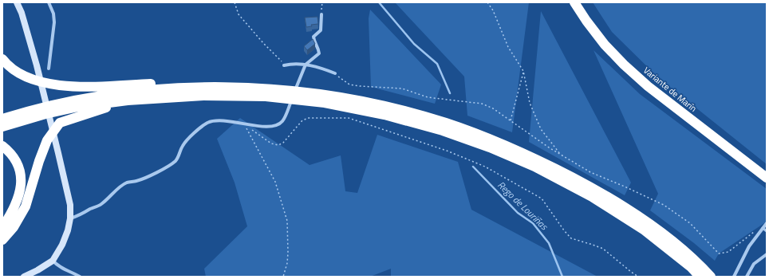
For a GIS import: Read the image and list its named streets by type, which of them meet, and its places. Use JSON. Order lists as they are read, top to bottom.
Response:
{
  "streets": {
    "highway": ["Variante de Marín"]
  },
  "water": ["Rego de Louriñas"]
}
